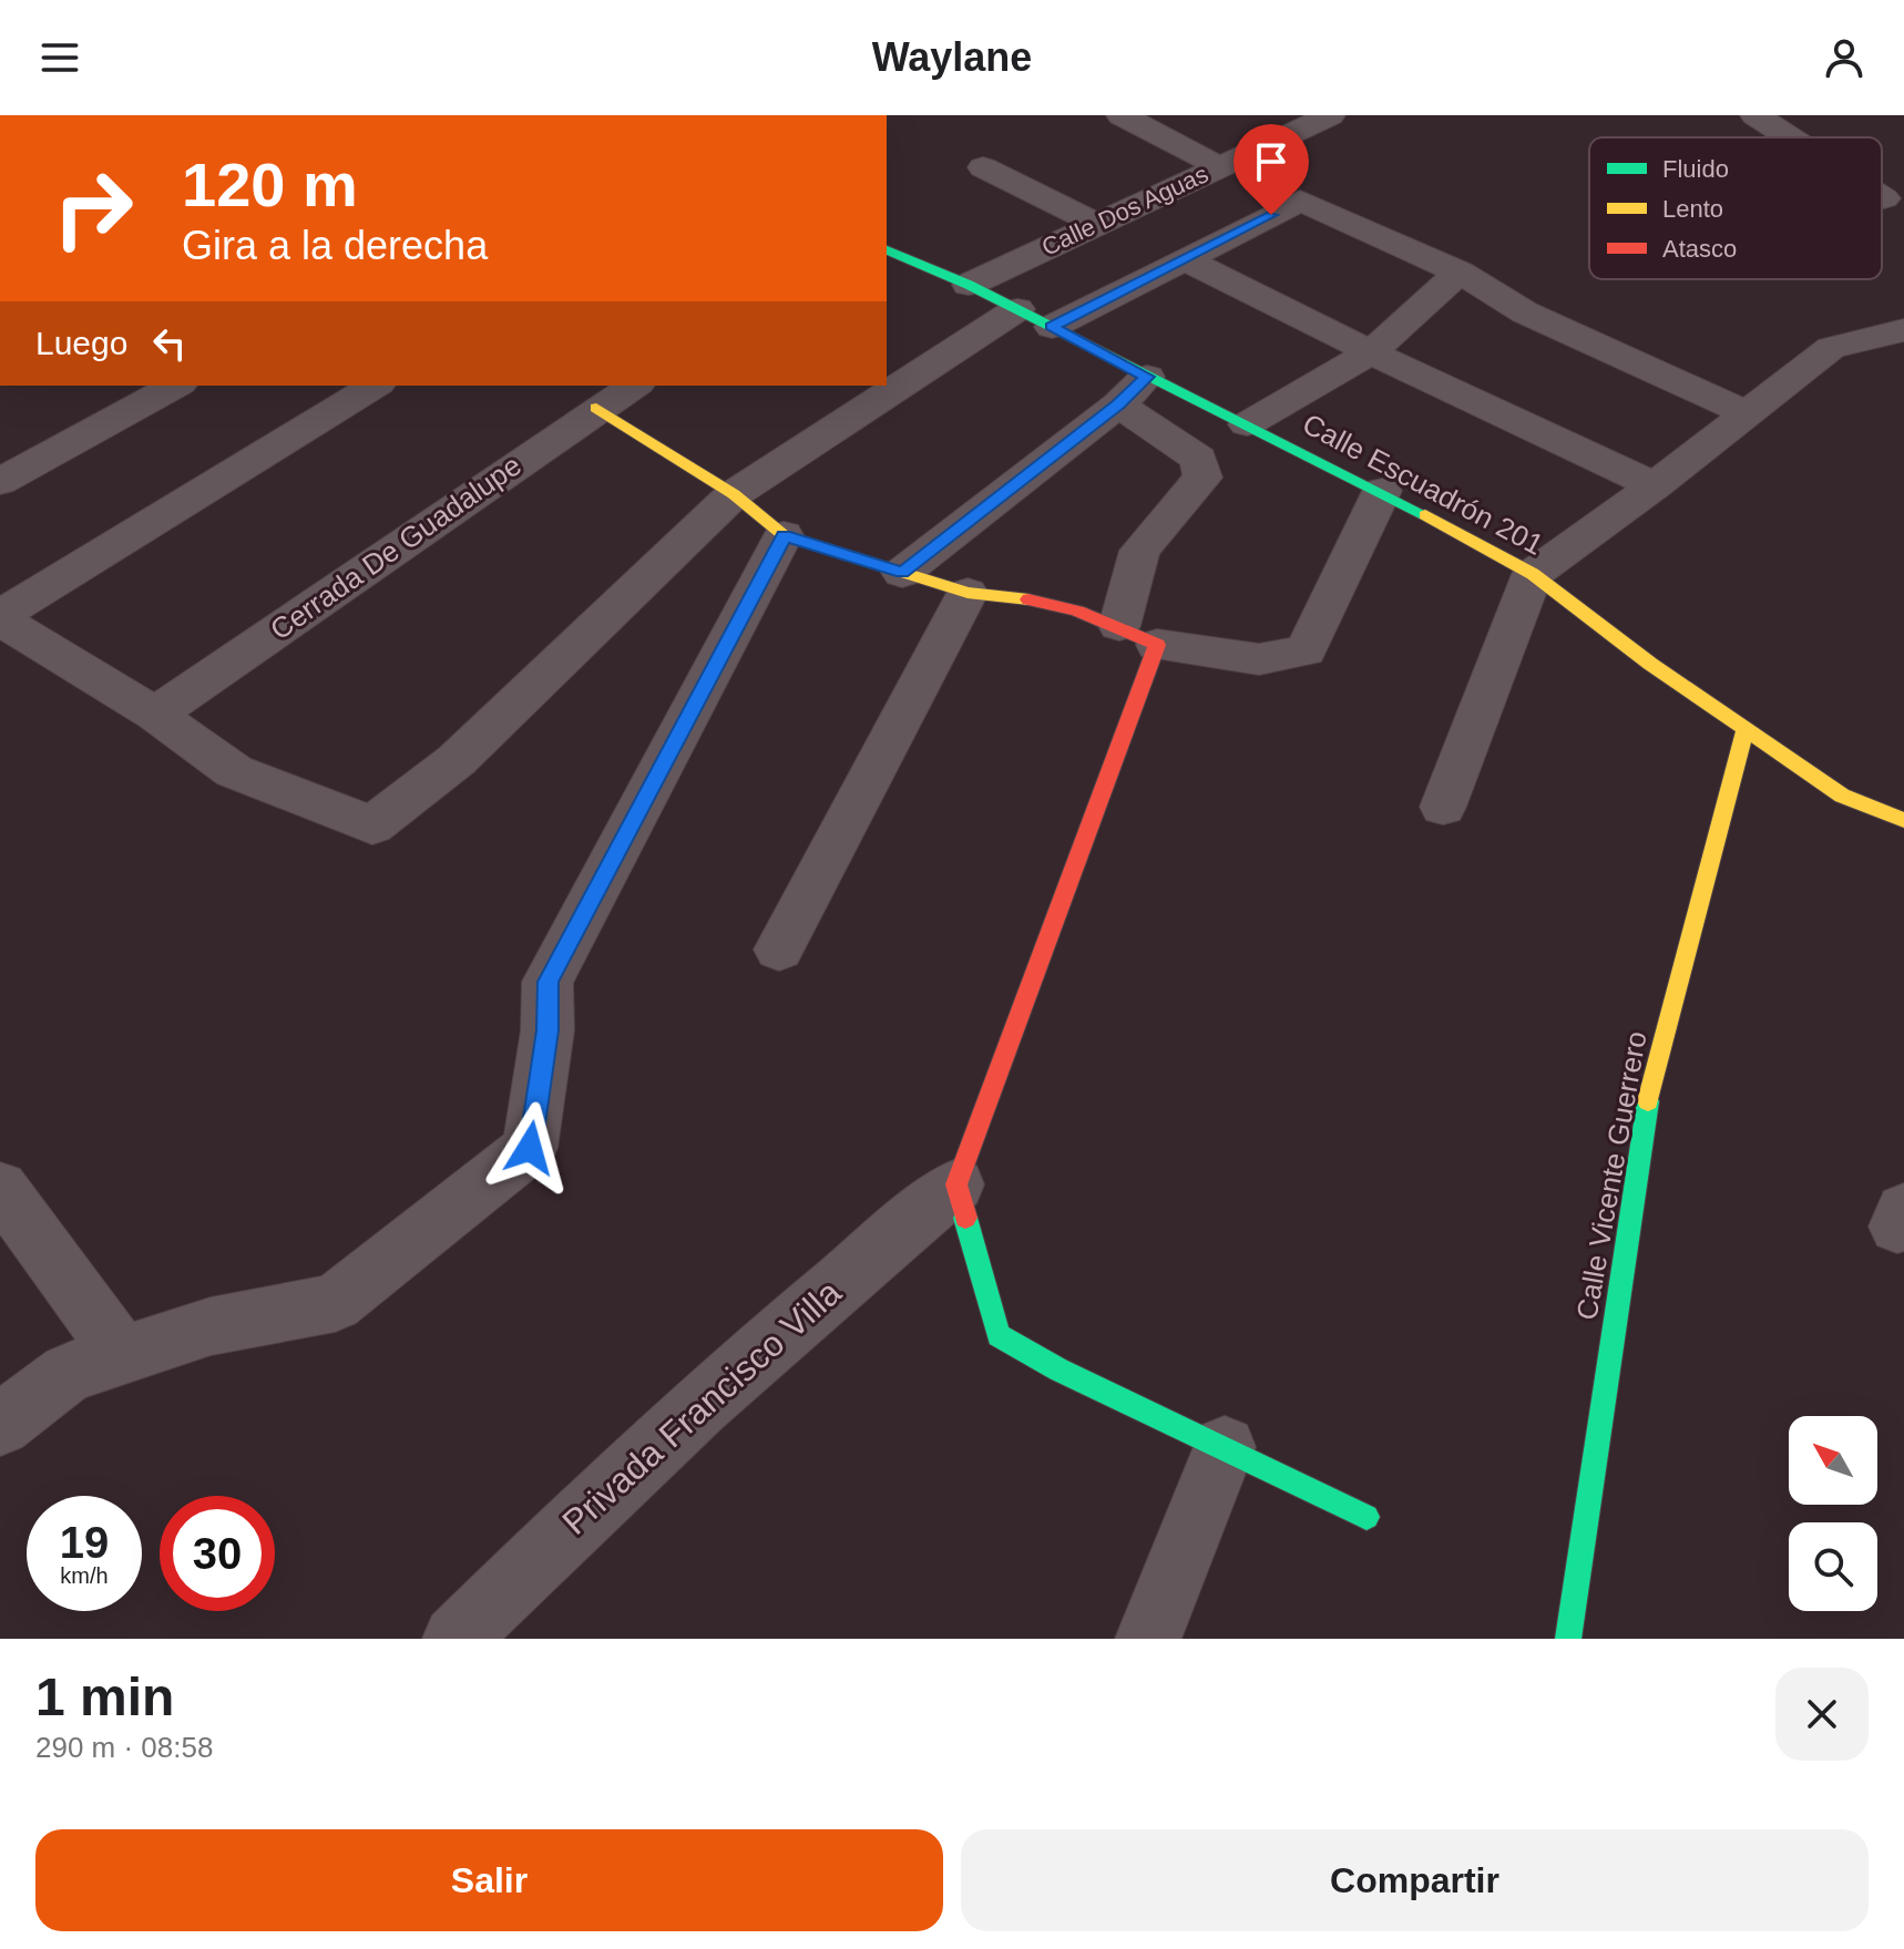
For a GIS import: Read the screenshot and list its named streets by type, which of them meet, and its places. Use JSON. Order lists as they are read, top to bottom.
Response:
{
  "streets": {
    "street": [
      "Calle Dos Aguas",
      "Calle Escuadrón 201",
      "Cerrada De Guadalupe",
      "Calle Vicente Guerrero",
      "Privada Francisco Villa"
    ]
  },
  "crossings": [
    ["Calle Dos Aguas", "Calle Escuadrón 201"],
    ["Calle Escuadrón 201", "Calle Vicente Guerrero"]
  ],
  "legend": ["Fluido", "Lento", "Atasco"],
  "north": "top left",
  "page": {
    "header": "Waylane",
    "turn": ["120 m", "Gira a la derecha"],
    "then": "Luego",
    "speed": "19 km/h",
    "limit": "30",
    "heading": ["1 min", "290 m · 08:58"],
    "buttons": ["Salir", "Compartir"]
  }
}
